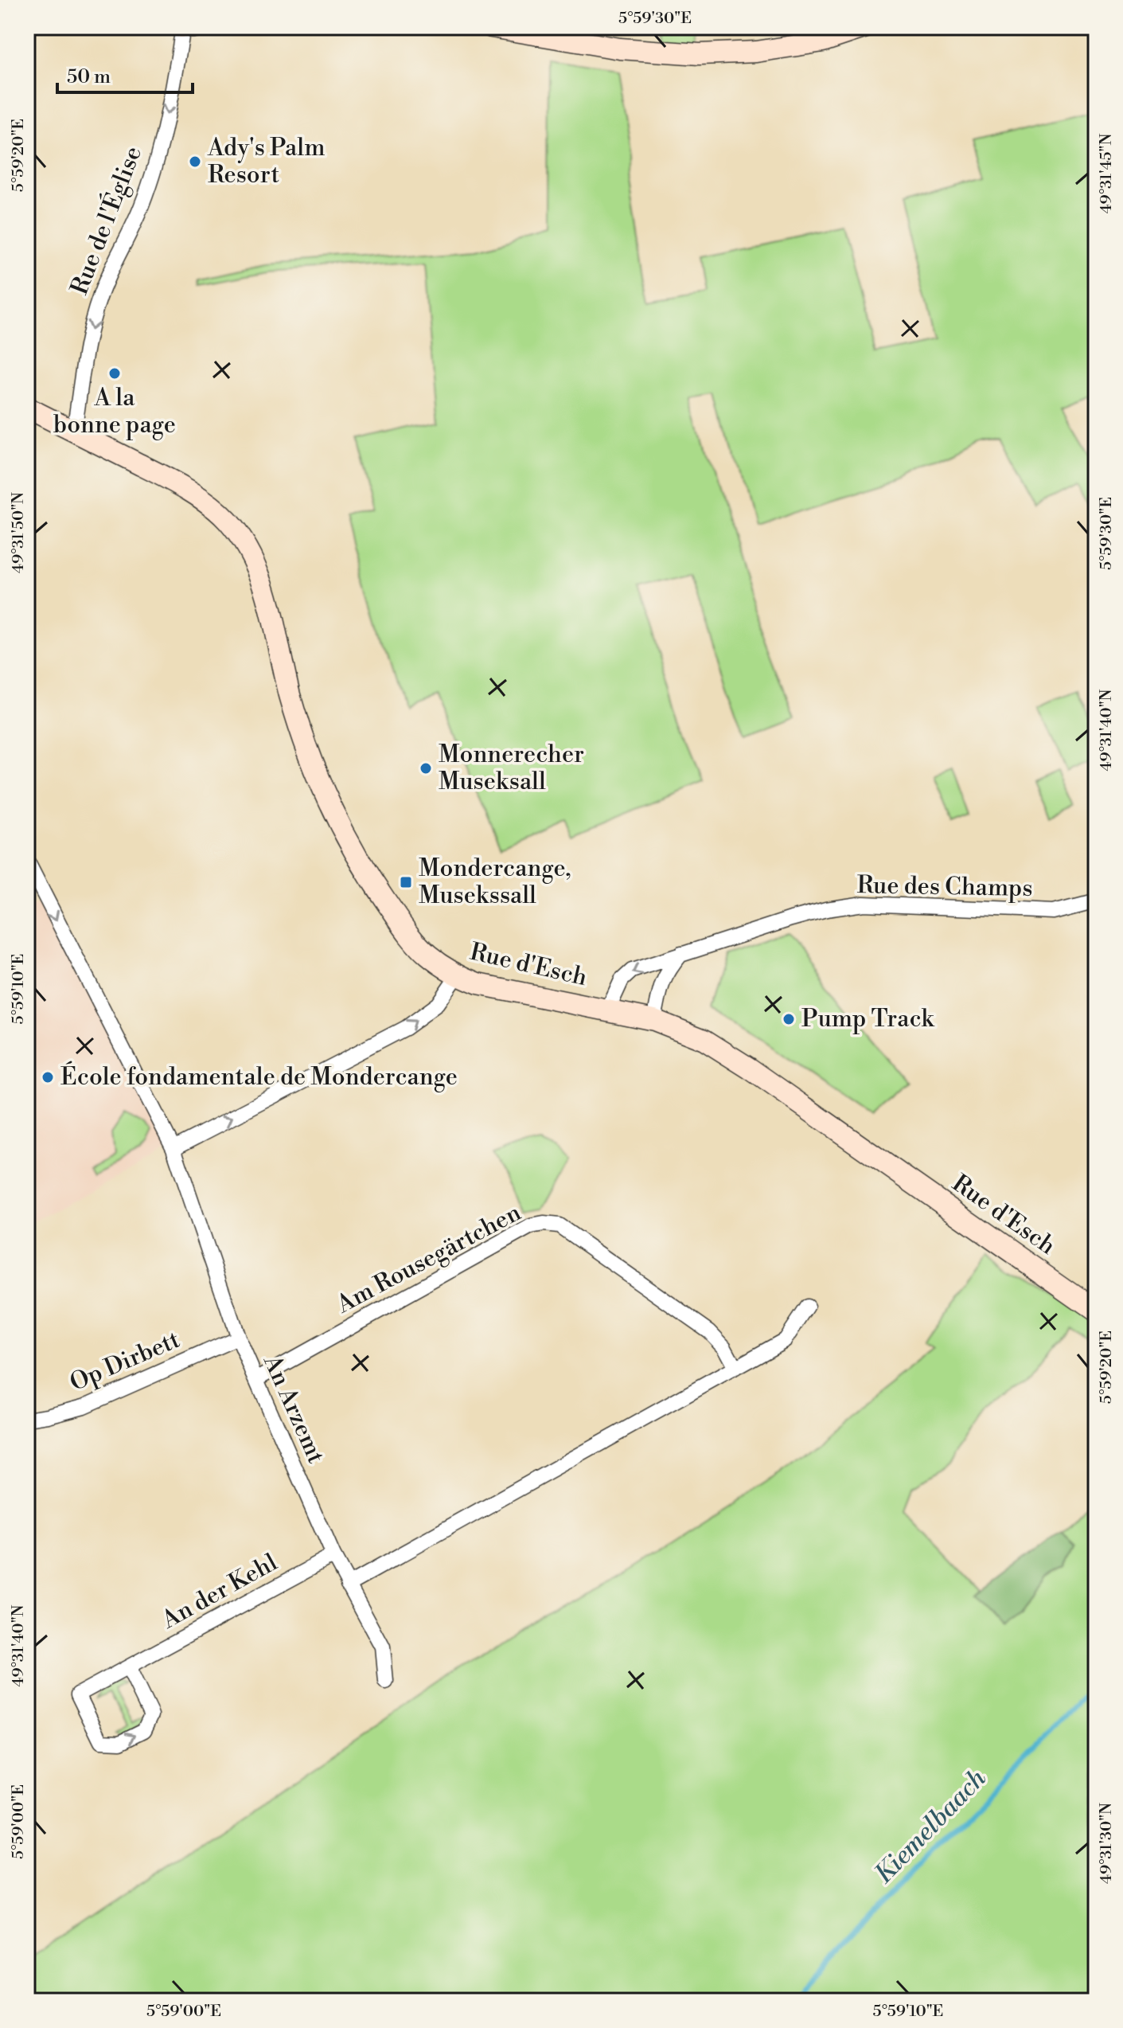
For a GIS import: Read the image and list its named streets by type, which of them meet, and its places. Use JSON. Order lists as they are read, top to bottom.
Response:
{
  "streets": {
    "main road": ["Rue d'Esch"],
    "street": [
      "Rue de l'Église",
      "Rue des Champs",
      "Am Rousegärtchen",
      "Op Dirbett",
      "An Arzemt",
      "An der Kehl"
    ]
  },
  "crossings": [
    ["Rue de l'Église", "Rue d'Esch"],
    ["Rue des Champs", "Rue d'Esch"],
    ["Am Rousegärtchen", "An Arzemt"],
    ["Op Dirbett", "An Arzemt"],
    ["An Arzemt", "An der Kehl"]
  ],
  "one_way": ["Rue de l'Église", "An Arzemt"],
  "water": ["Kiemelbaach"],
  "places": {
    "other": [
      "Ady's Palm Resort",
      "A la bonne page",
      "Monnerecher Museksall",
      "Pump Track",
      "École fondamentale de Mondercange"
    ],
    "transit": ["Mondercange, Musekssall"]
  },
  "scale_bar": "50 m",
  "coordinates": [
    "5°59'30\"E",
    "5°59'20\"E",
    "49°31'45\"N",
    "49°31'50\"N",
    "49°31'40\"N",
    "5°59'10\"E",
    "5°59'00\"E",
    "49°31'30\"N"
  ]
}
